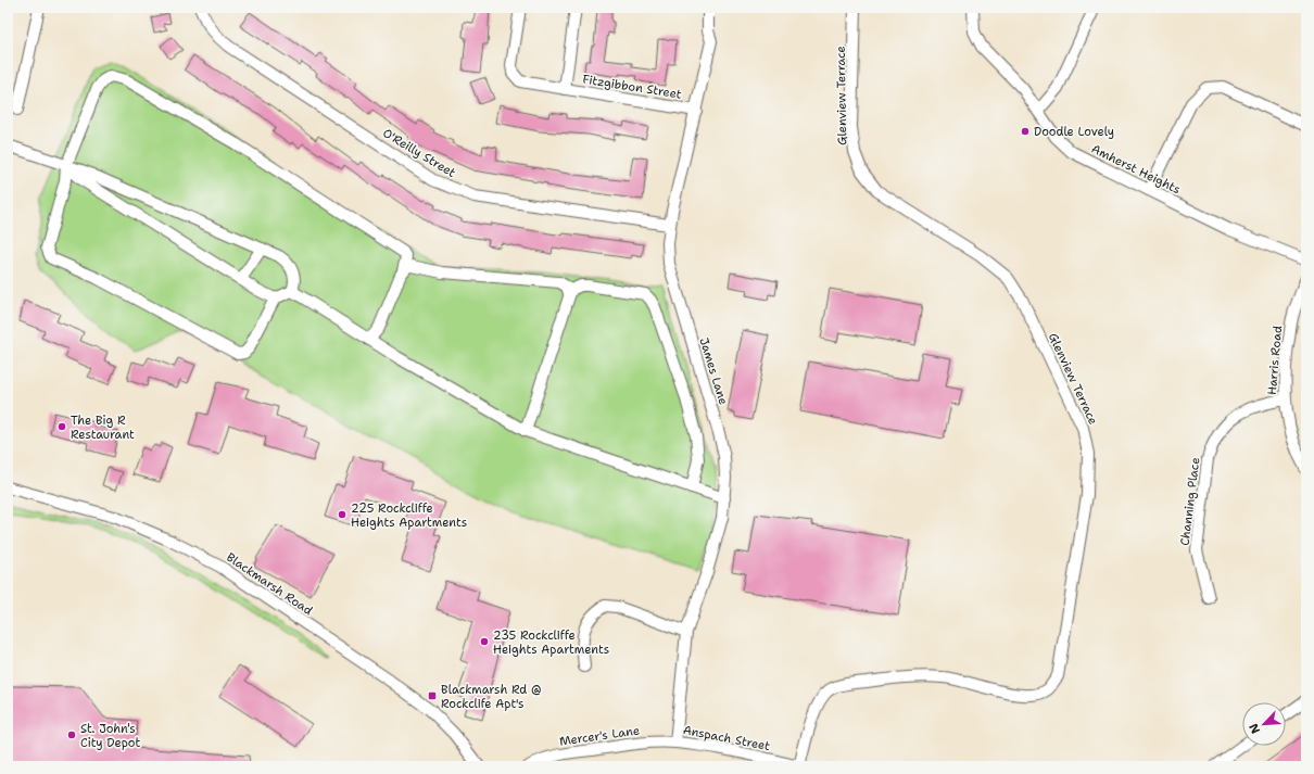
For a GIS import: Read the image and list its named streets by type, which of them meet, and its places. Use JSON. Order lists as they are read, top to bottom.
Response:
{
  "streets": {
    "street": [
      "Fitzgibbon Street",
      "Glenview Terrace",
      "O'Reilly Street",
      "Amherst Heights",
      "Harris Road",
      "James Lane",
      "Channing Place",
      "Blackmarsh Road",
      "Mercer's Lane",
      "Anspach Street"
    ]
  },
  "crossings": [
    ["Fitzgibbon Street", "James Lane"],
    ["Glenview Terrace", "Anspach Street"],
    ["O'Reilly Street", "James Lane"],
    ["Harris Road", "Channing Place"],
    ["James Lane", "Mercer's Lane"],
    ["James Lane", "Anspach Street"],
    ["Mercer's Lane", "Anspach Street"]
  ],
  "places": {
    "other": [
      "Doodle Lovely",
      "The Big R Restaurant",
      "225 Rockcliffe Heights Apartments",
      "235 Rockcliffe Heights Apartments",
      "St. John's City Depot"
    ],
    "transit": ["Blackmarsh Rd @ Rockclife Apt's"]
  },
  "north": "bottom left"
}
